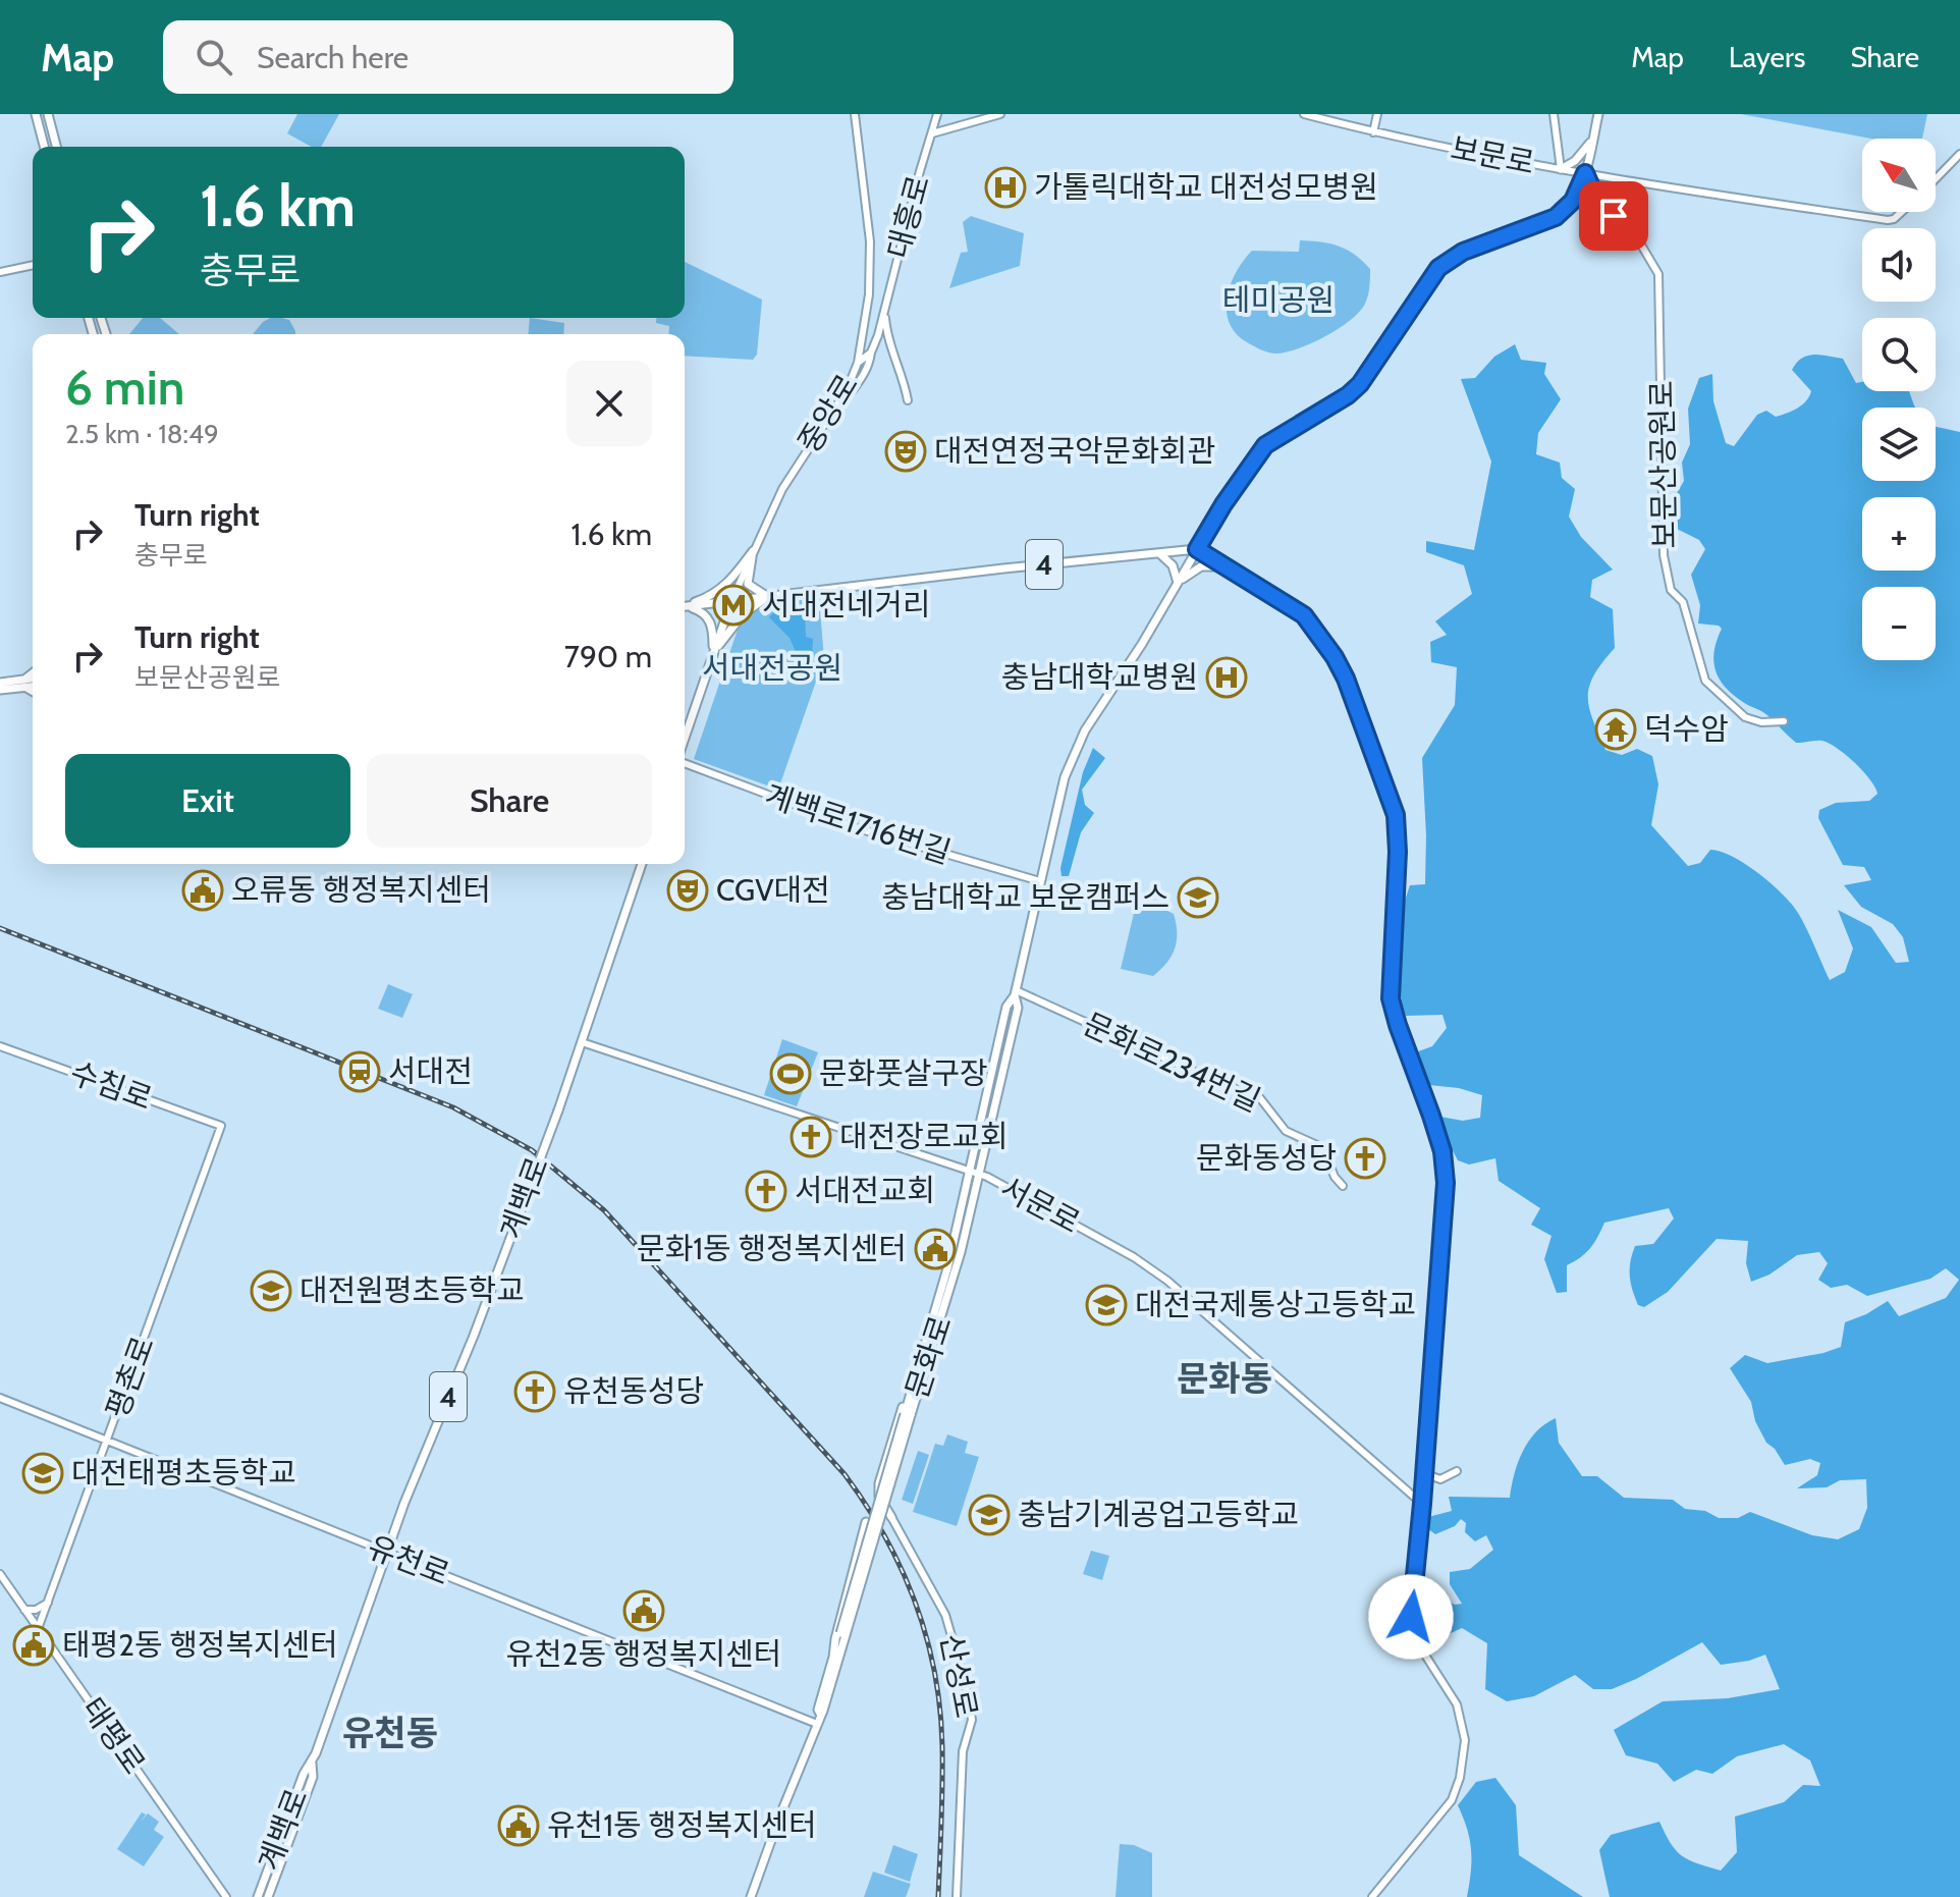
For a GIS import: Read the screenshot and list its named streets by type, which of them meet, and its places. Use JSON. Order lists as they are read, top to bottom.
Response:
{
  "streets": {
    "main road": [
      "보문로",
      "대흥로",
      "중앙로",
      "보문산공원로",
      "4",
      "계백로1716번길",
      "문화로234번길",
      "수침로",
      "계백로",
      "서문로",
      "문화로",
      "평촌로",
      "유천로",
      "산성로",
      "태평로"
    ]
  },
  "crossings": [
    ["보문로", "보문산공원로"],
    ["보문로", "문화로"],
    ["대흥로", "중앙로"],
    ["보문산공원로", "문화로"],
    ["4", "문화로"],
    ["계백로1716번길", "문화로"],
    ["문화로234번길", "문화로"],
    ["수침로", "평촌로"],
    ["계백로", "서문로"],
    ["계백로", "유천로"],
    ["서문로", "문화로"],
    ["문화로", "유천로"],
    ["평촌로", "유천로"],
    ["평촌로", "태평로"]
  ],
  "districts": ["문화동", "유천동"],
  "parks": ["테미공원", "서대전공원"],
  "places": {
    "hospital": ["가톨릭대학교 대전성모병원", "충남대학교병원"],
    "theatre": ["대전연정국악문화회관", "CGV대전"],
    "metro station": ["서대전네거리"],
    "temple": ["덕수암"],
    "public building": [
      "오류동 행정복지센터",
      "문화1동 행정복지센터",
      "유천2동 행정복지센터",
      "태평2동 행정복지센터",
      "유천1동 행정복지센터"
    ],
    "school or university": [
      "충남대학교 보운캠퍼스",
      "대전원평초등학교",
      "대전국제통상고등학교",
      "대전태평초등학교",
      "충남기계공업고등학교"
    ],
    "station": ["서대전"],
    "sports": ["문화풋살구장"],
    "church": [
      "대전장로교회",
      "문화동성당",
      "서대전교회",
      "유천동성당"
    ]
  },
  "north": "top left",
  "page": {
    "header": "Map",
    "search": "Search here",
    "nav": ["Map", "Layers", "Share"],
    "map_buttons": ["+", "−"],
    "turn": ["1.6 km", "충무로"],
    "heading": ["6 min", "2.5 km · 18:49"],
    "list": [
      {
        "name": "Turn right",
        "note": "충무로",
        "value": "1.6 km"
      },
      {
        "name": "Turn right",
        "note": "보문산공원로",
        "value": "790 m"
      }
    ],
    "buttons": ["Exit", "Share"]
  }
}
